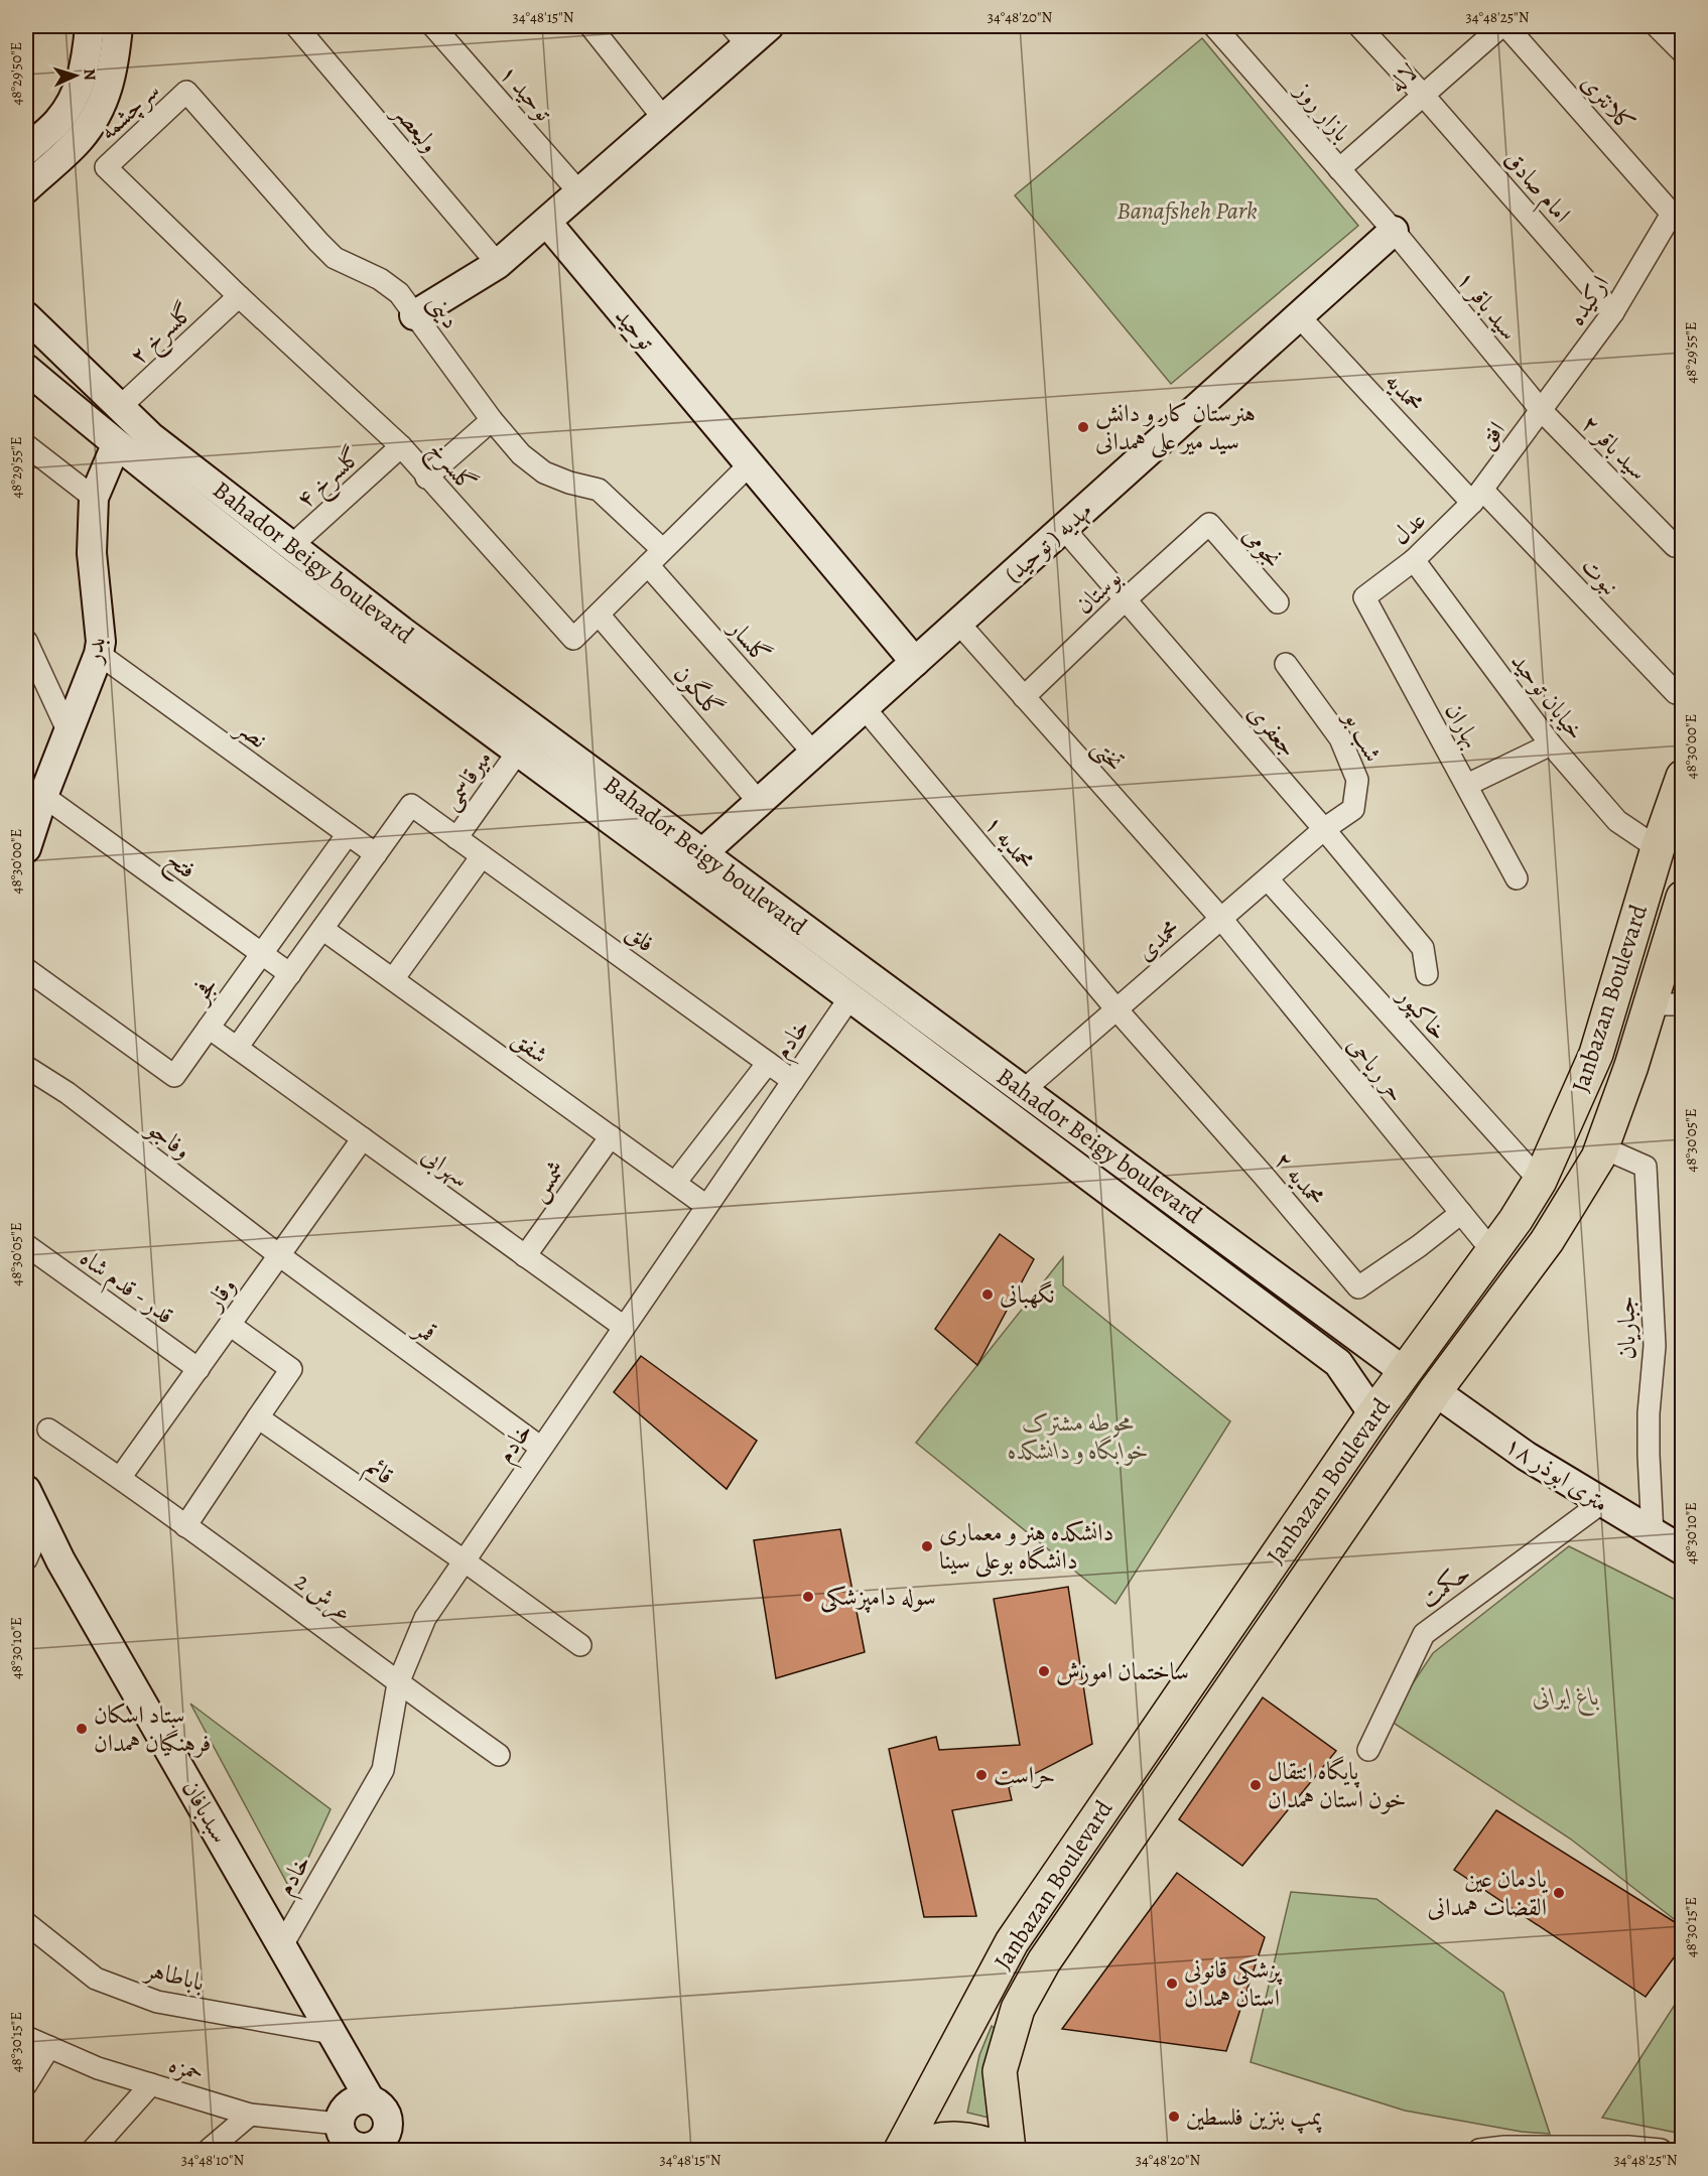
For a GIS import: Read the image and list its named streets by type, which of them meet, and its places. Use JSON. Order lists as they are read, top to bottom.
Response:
{
  "streets": {
    "main road": [
      "توحید",
      "مهدیه ( توحید)",
      "Bahador Beigy boulevard",
      "بدر",
      "Janbazan Boulevard",
      "۱۸ متری ابوذر",
      "سبدبافان"
    ],
    "street": [
      "لاله",
      "توحید ۱",
      "کلانتری",
      "سرچشمه",
      "بازار روز",
      "ولیعصر",
      "امام صادق",
      "ارکیده",
      "سید باقر ۱",
      "دینی",
      "گلسرخ ۲",
      "محمدیه",
      "افق",
      "سید باقر ۲",
      "گلسرخ",
      "گلسرخ ۴",
      "عدل",
      "نجومی",
      "نبوت",
      "بوستان",
      "گلسار",
      "گلگون",
      "خیابان توحید",
      "بهاران",
      "جعفری",
      "نصر",
      "شب بو",
      "تختی",
      "میرقاسمی",
      "محمدیه ۱",
      "فتح",
      "فلق",
      "محمدی",
      "فجر",
      "خاکپور",
      "خادم",
      "شفق",
      "حر ریاحی",
      "وفاجو",
      "سهرابی",
      "محمدیه ۲",
      "شمس",
      "قدر - قدم شاه",
      "وقار",
      "جباریان",
      "قمر",
      "قائم",
      "حکمت",
      "عرش 2",
      "باباطاهر",
      "حمزه"
    ]
  },
  "crossings": [
    ["لاله", "بازار روز"],
    ["لاله", "امام صادق"],
    ["کلانتری", "ارکیده"],
    ["سرچشمه", "دینی"],
    ["سرچشمه", "گلسرخ"],
    ["بازار روز", "سید باقر ۱"],
    ["بازار روز", "مهدیه ( توحید)"],
    ["امام صادق", "ارکیده"],
    ["ارکیده", "سید باقر ۱"],
    ["ارکیده", "افق"],
    ["ارکیده", "سید باقر ۲"],
    ["سید باقر ۱", "افق"],
    ["سید باقر ۱", "سید باقر ۲"],
    ["سید باقر ۱", "مهدیه ( توحید)"],
    ["دینی", "گلسرخ"],
    ["توحید", "گلسرخ"],
    ["توحید", "مهدیه ( توحید)"],
    ["گلسرخ ۲", "گلسرخ"],
    ["گلسرخ ۲", "Bahador Beigy boulevard"],
    ["محمدیه", "افق"],
    ["محمدیه", "عدل"],
    ["محمدیه", "مهدیه ( توحید)"],
    ["محمدیه", "نبوت"],
    ["افق", "سید باقر ۲"],
    ["افق", "عدل"],
    ["افق", "نبوت"],
    ["گلسرخ", "گلسرخ ۴"],
    ["گلسرخ", "گلسار"],
    ["گلسرخ", "گلگون"],
    ["گلسرخ ۴", "Bahador Beigy boulevard"],
    ["عدل", "نبوت"],
    ["عدل", "خیابان توحید"],
    ["عدل", "بهاران"],
    ["مهدیه ( توحید)", "Bahador Beigy boulevard"],
    ["مهدیه ( توحید)", "گلسار"],
    ["مهدیه ( توحید)", "گلگون"],
    ["مهدیه ( توحید)", "جعفری"],
    ["مهدیه ( توحید)", "تختی"],
    ["مهدیه ( توحید)", "محمدیه ۱"],
    ["نجومی", "بوستان"],
    ["Bahador Beigy boulevard", "بدر"],
    ["Bahador Beigy boulevard", "میرقاسمی"],
    ["Bahador Beigy boulevard", "محمدی"],
    ["Bahador Beigy boulevard", "Janbazan Boulevard"],
    ["Bahador Beigy boulevard", "خادم"],
    ["بوستان", "جعفری"],
    ["بوستان", "تختی"],
    ["بدر", "نصر"],
    ["بدر", "فتح"],
    ["خیابان توحید", "Janbazan Boulevard"],
    ["جعفری", "شب بو"],
    ["جعفری", "محمدی"],
    ["نصر", "فلق"],
    ["نصر", "فجر"],
    ["شب بو", "محمدی"],
    ["تختی", "محمدی"],
    ["تختی", "حر ریاحی"],
    ["میرقاسمی", "فلق"],
    ["محمدیه ۱", "محمدی"],
    ["محمدیه ۱", "محمدیه ۲"],
    ["فتح", "فجر"],
    ["فلق", "خادم"],
    ["محمدی", "خاکپور"],
    ["محمدی", "حر ریاحی"],
    ["محمدی", "محمدیه ۲"],
    ["فجر", "سهرابی"],
    ["Janbazan Boulevard", "خاکپور"],
    ["Janbazan Boulevard", "حر ریاحی"],
    ["Janbazan Boulevard", "جباریان"],
    ["Janbazan Boulevard", "۱۸ متری ابوذر"],
    ["خادم", "شفق"],
    ["خادم", "سهرابی"],
    ["خادم", "قمر"],
    ["خادم", "قائم"],
    ["خادم", "عرش 2"],
    ["خادم", "سبدبافان"],
    ["شفق", "شمس"],
    ["حر ریاحی", "محمدیه ۲"],
    ["وفاجو", "وقار"],
    ["وفاجو", "قمر"],
    ["سهرابی", "شمس"],
    ["سهرابی", "وقار"],
    ["قدر - قدم شاه", "وقار"],
    ["وقار", "قمر"],
    ["وقار", "عرش 2"],
    ["جباریان", "۱۸ متری ابوذر"],
    ["۱۸ متری ابوذر", "حکمت"],
    ["سبدبافان", "باباطاهر"]
  ],
  "parks": ["Banafsheh Park", "محوطه مشترک خوابگاه و دانشکده", "باغ ایرانی"],
  "places": [
    "هنرستان کار و دانش سید میر علی همدانی",
    "نگهبانی",
    "دانشکده هنر و معماری دانشگاه بوعلی سینا",
    "سوله دامپزشکی",
    "ساختمان اموزش",
    "ستاد اسکان فرهنگیان همدان",
    "حراست",
    "پایگاه انتقال خون استان همدان",
    "یادمان عین القضات همدانی",
    "پزشکی قانونی استان همدان",
    "پمپ بنزین فلسطین"
  ],
  "north": "right",
  "coordinates": [
    "34°48'15\"N",
    "34°48'20\"N",
    "34°48'25\"N",
    "48°29'50\"E",
    "48°29'55\"E",
    "48°30'00\"E",
    "48°30'05\"E",
    "48°30'10\"E",
    "48°30'15\"E",
    "34°48'10\"N"
  ]
}
